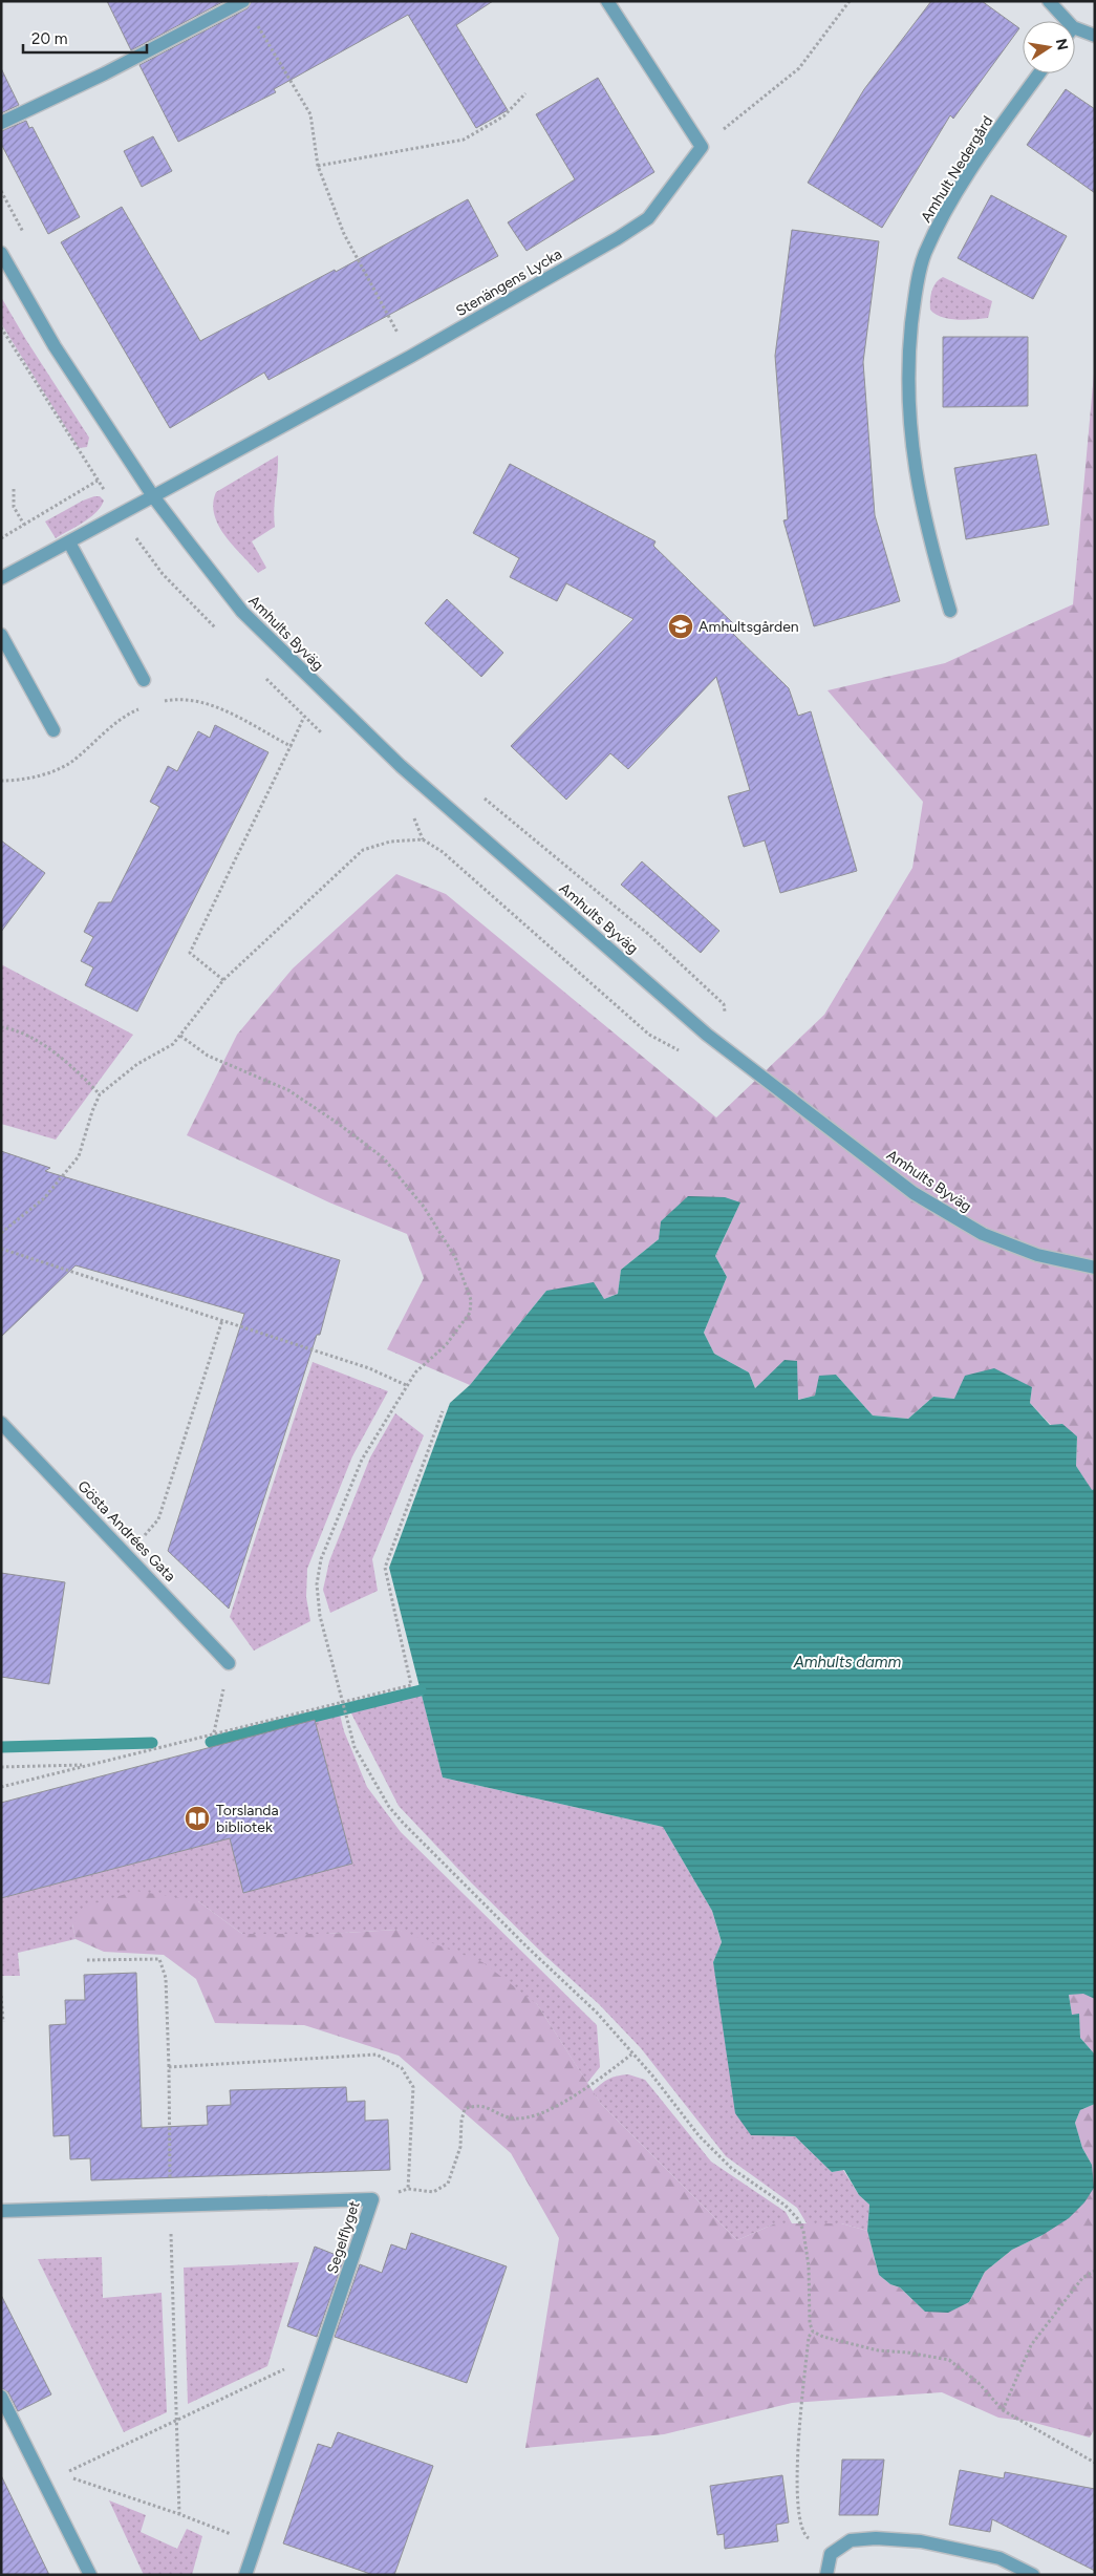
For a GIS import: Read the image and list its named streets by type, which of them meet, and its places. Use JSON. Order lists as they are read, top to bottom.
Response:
{
  "streets": {
    "street": [
      "Amhult Nedergård",
      "Stenängens Lycka",
      "Amhults Byväg",
      "Gösta Andrées Gata",
      "Segelflyget"
    ]
  },
  "crossings": [
    ["Stenängens Lycka", "Amhults Byväg"]
  ],
  "water": ["Amhults damm"],
  "places": {
    "school or university": ["Amhultsgården"],
    "library": ["Torslanda bibliotek"]
  },
  "scale_bar": "20 m",
  "north": "right"
}
